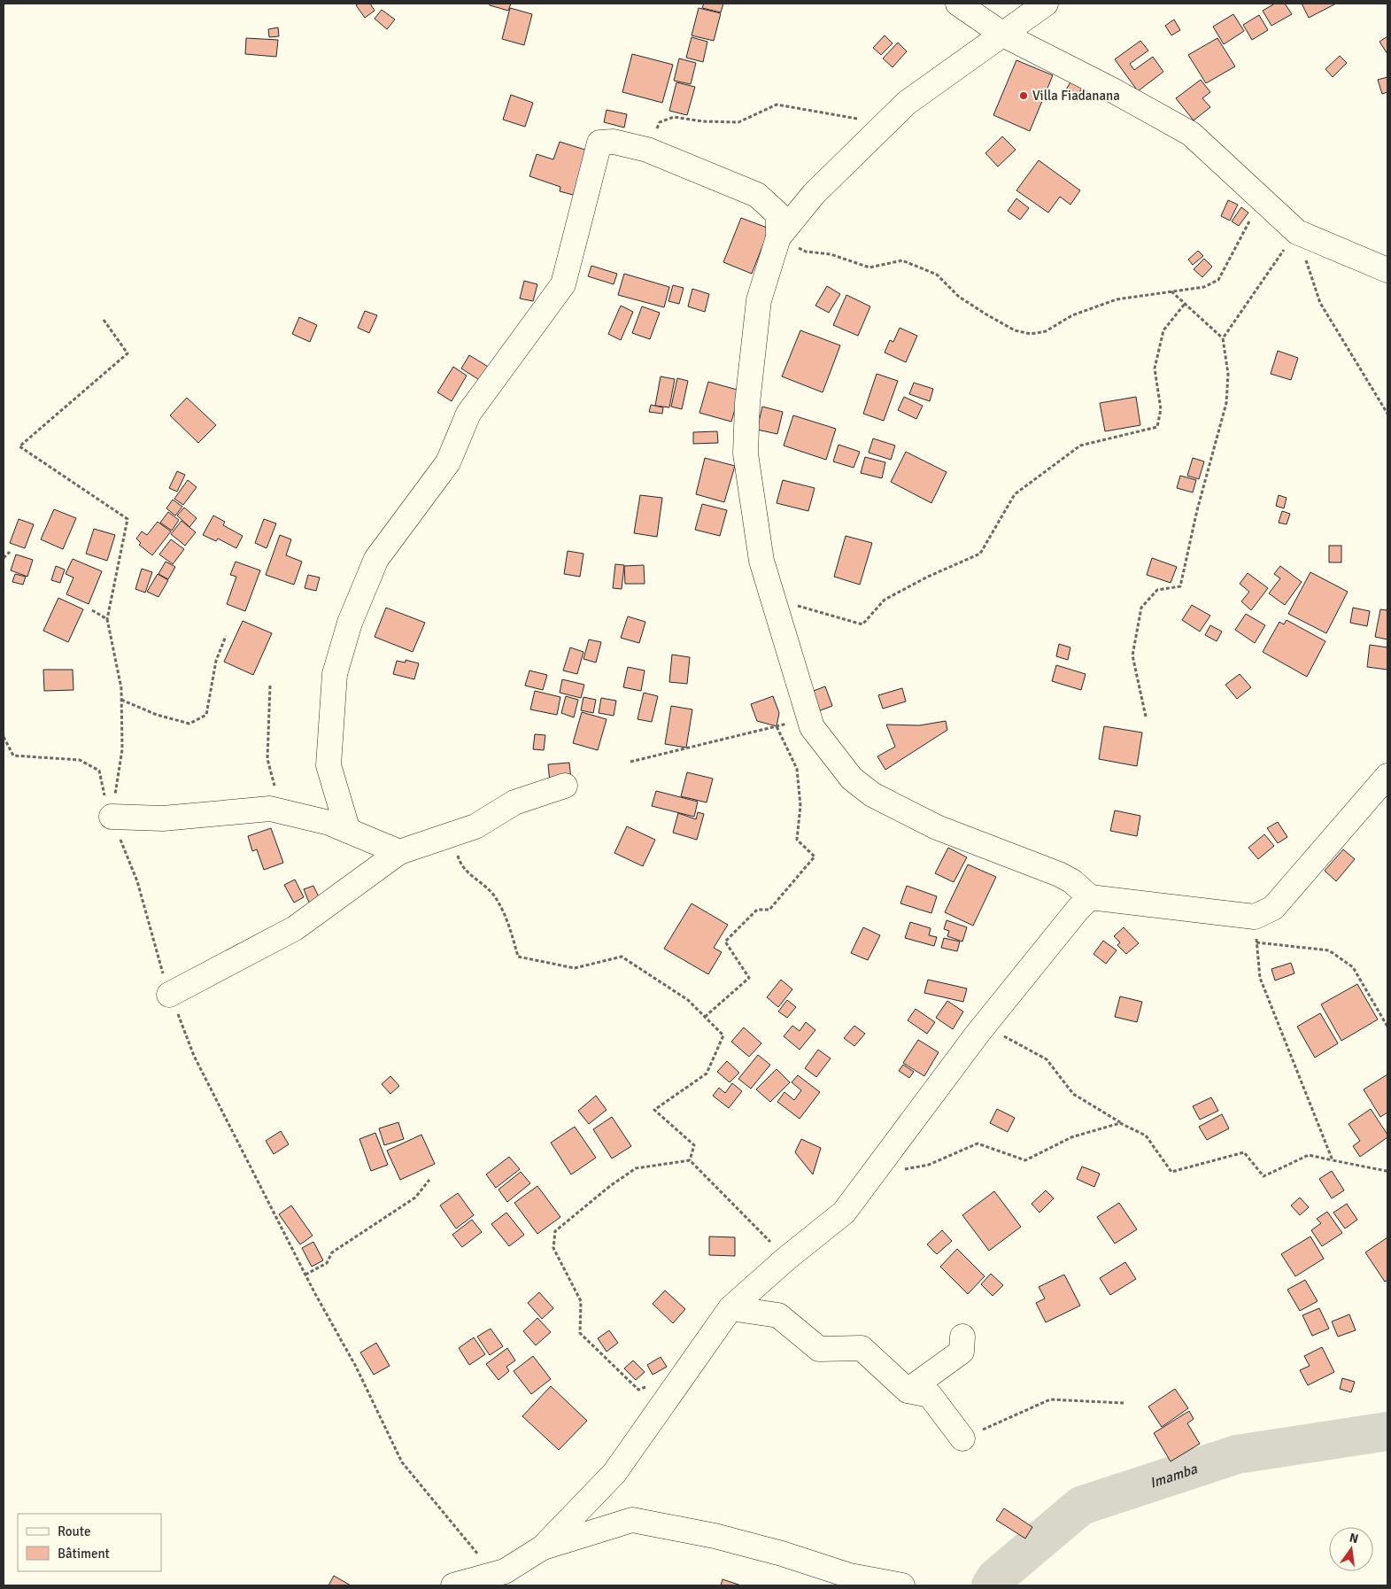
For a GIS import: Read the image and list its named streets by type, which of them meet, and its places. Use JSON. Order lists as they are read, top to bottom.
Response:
{
  "water": ["Imamba"],
  "places": ["Villa Fiadanana"],
  "legend": ["Route", "Bâtiment"],
  "north": "top"
}
